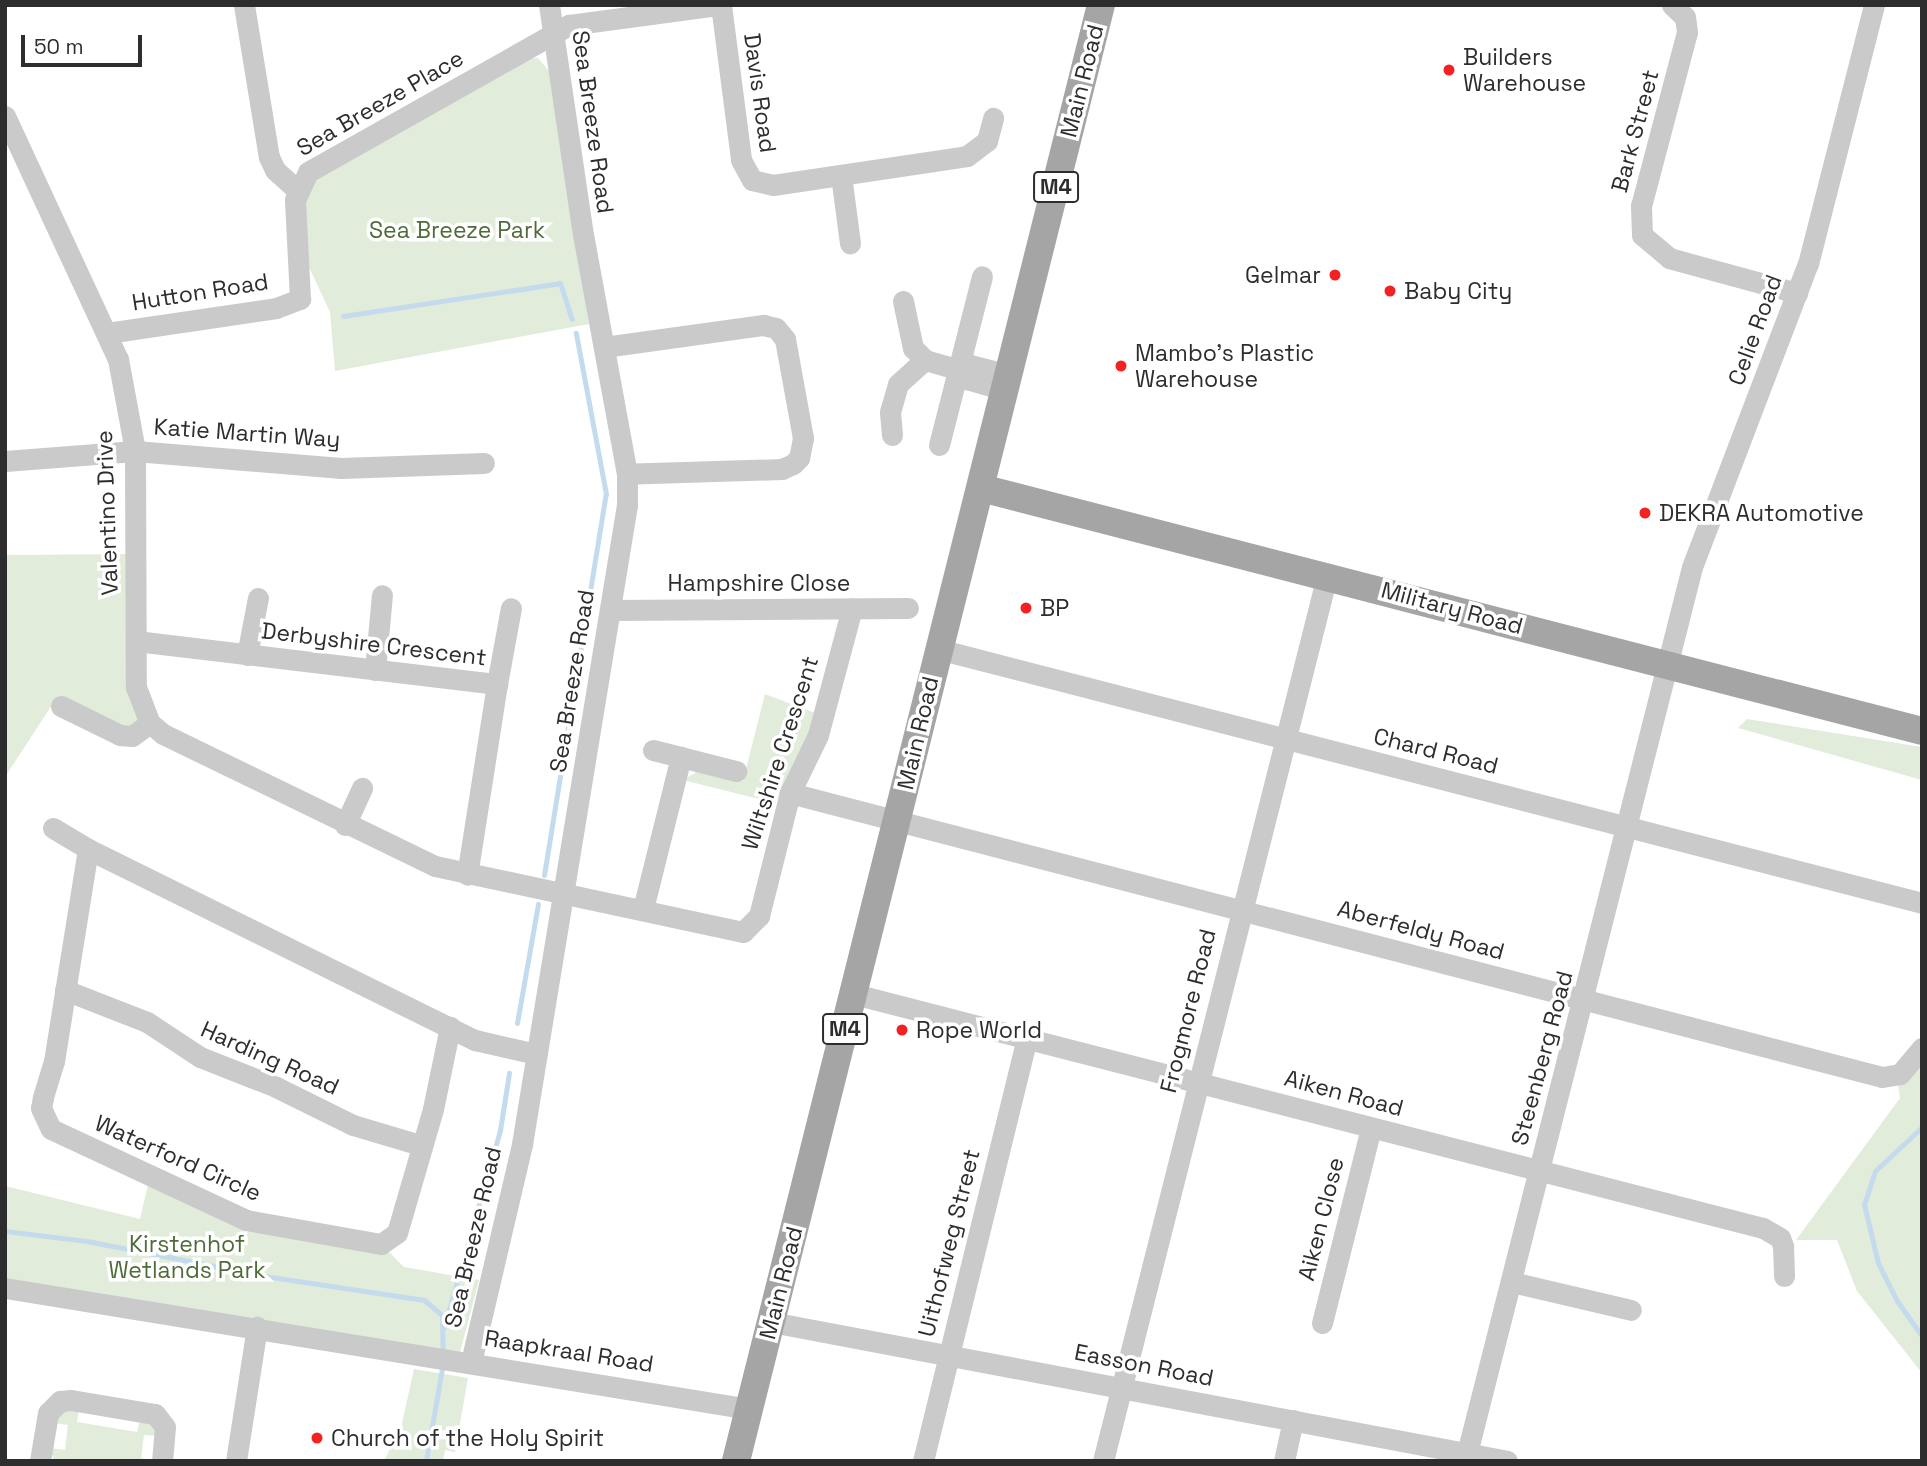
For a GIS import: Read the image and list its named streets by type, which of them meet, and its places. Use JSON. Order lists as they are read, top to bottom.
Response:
{
  "streets": {
    "main road": ["Main Road", "M4", "Military Road"],
    "street": [
      "Davis Road",
      "Sea Breeze Place",
      "Sea Breeze Road",
      "Bark Street",
      "Hutton Road",
      "Celie Road",
      "Katie Martin Way",
      "Valentino Drive",
      "Hampshire Close",
      "Derbyshire Crescent",
      "Chard Road",
      "Wiltshire Crescent",
      "Aberfeldy Road",
      "Frogmore Road",
      "Harding Road",
      "Steenberg Road",
      "Aiken Road",
      "Waterford Circle",
      "Aiken Close",
      "Uithofweg Street",
      "Raapkraal Road",
      "Easson Road"
    ]
  },
  "crossings": [
    ["Main Road", "Military Road"],
    ["Main Road", "Chard Road"],
    ["Main Road", "Aberfeldy Road"],
    ["Main Road", "Aiken Road"],
    ["Main Road", "Raapkraal Road"],
    ["Main Road", "Easson Road"],
    ["Davis Road", "Sea Breeze Place"],
    ["Sea Breeze Place", "Sea Breeze Road"],
    ["Sea Breeze Place", "Hutton Road"],
    ["Sea Breeze Road", "Hampshire Close"],
    ["Sea Breeze Road", "Wiltshire Crescent"],
    ["Sea Breeze Road", "Raapkraal Road"],
    ["Bark Street", "Celie Road"],
    ["Hutton Road", "Valentino Drive"],
    ["Celie Road", "Military Road"],
    ["Celie Road", "Steenberg Road"],
    ["Katie Martin Way", "Valentino Drive"],
    ["Valentino Drive", "Derbyshire Crescent"],
    ["Hampshire Close", "Wiltshire Crescent"],
    ["Military Road", "Frogmore Road"],
    ["Military Road", "Steenberg Road"],
    ["Chard Road", "Frogmore Road"],
    ["Chard Road", "Steenberg Road"],
    ["Wiltshire Crescent", "Aberfeldy Road"],
    ["Aberfeldy Road", "Frogmore Road"],
    ["Aberfeldy Road", "Steenberg Road"],
    ["Frogmore Road", "Aiken Road"],
    ["Frogmore Road", "Easson Road"],
    ["Harding Road", "Waterford Circle"],
    ["Steenberg Road", "Aiken Road"],
    ["Steenberg Road", "Easson Road"],
    ["Aiken Road", "Aiken Close"],
    ["Aiken Road", "Uithofweg Street"],
    ["Uithofweg Street", "Easson Road"]
  ],
  "parks": ["Sea Breeze Park", "Kirstenhof Wetlands Park"],
  "places": [
    "Builders Warehouse",
    "Gelmar",
    "Baby City",
    "Mambo's Plastic Warehouse",
    "DEKRA Automotive",
    "BP",
    "Rope World",
    "Church of the Holy Spirit"
  ],
  "scale_bar": "50 m"
}
